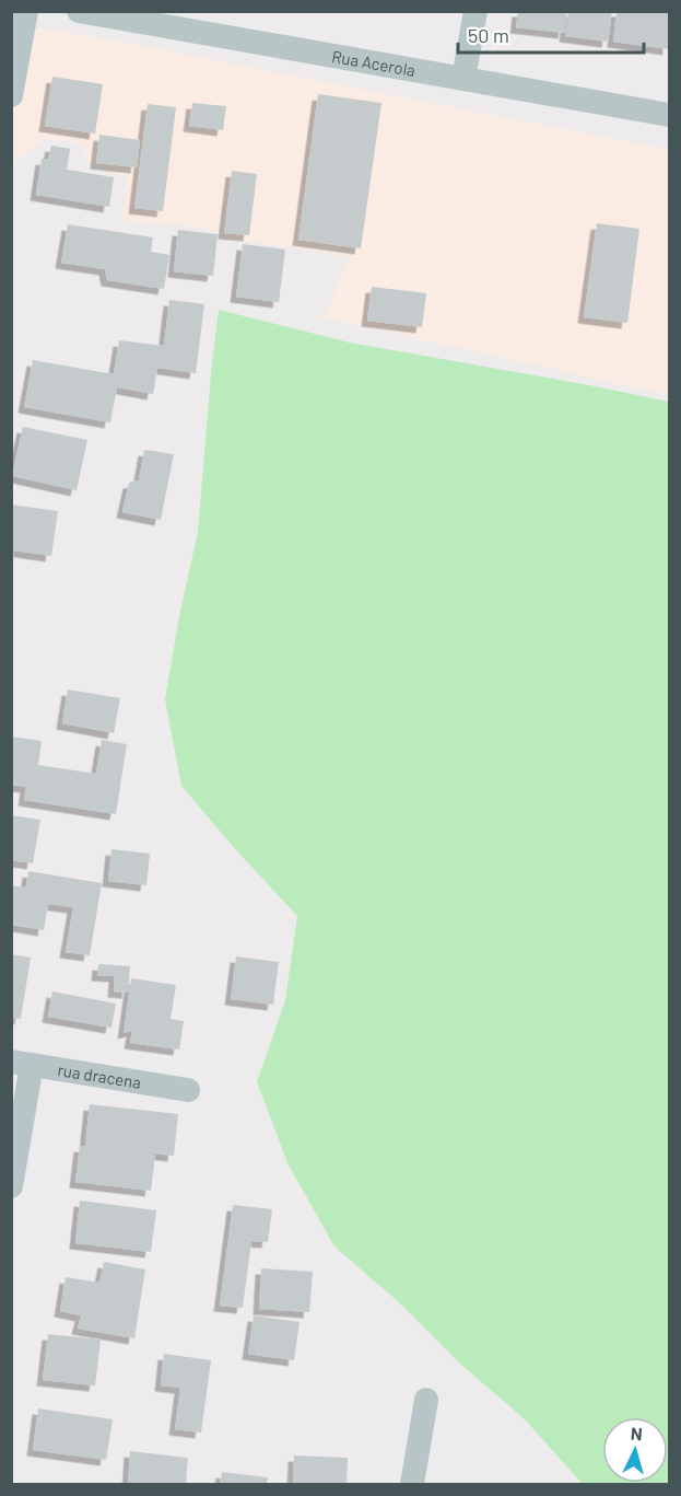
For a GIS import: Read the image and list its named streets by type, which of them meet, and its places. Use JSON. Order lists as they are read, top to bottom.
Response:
{
  "streets": {
    "street": ["Rua Acerola", "rua dracena"]
  },
  "scale_bar": "50 m",
  "north": "top"
}
